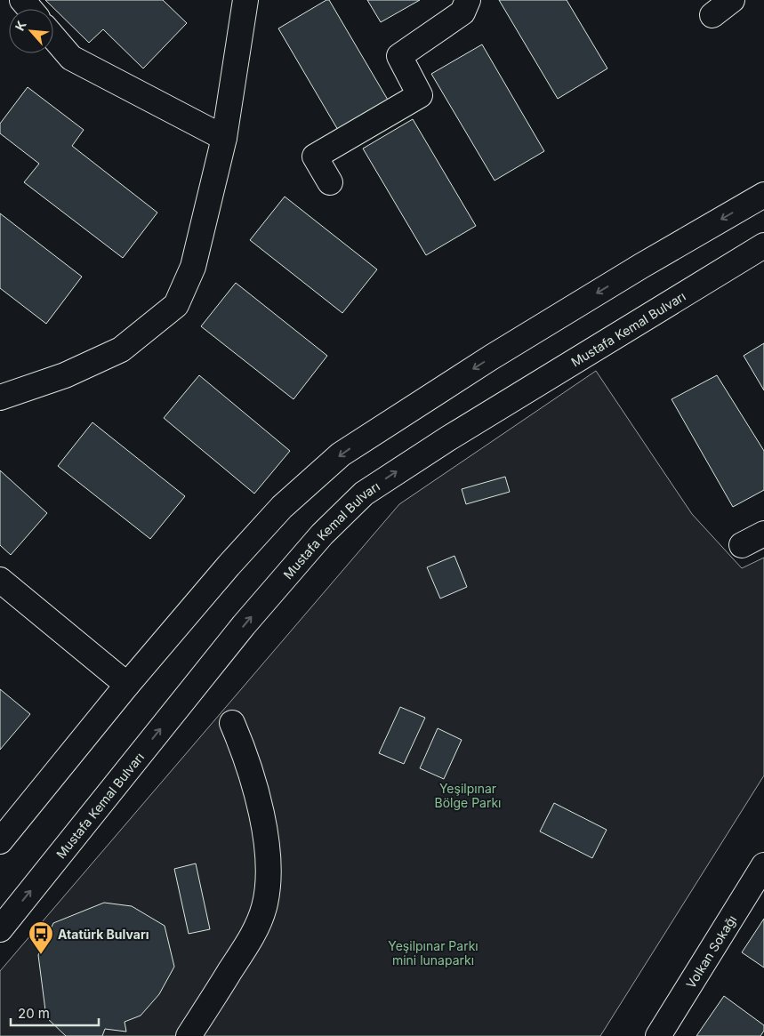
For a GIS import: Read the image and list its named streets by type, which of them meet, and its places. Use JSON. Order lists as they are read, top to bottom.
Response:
{
  "streets": {
    "main road": ["Mustafa Kemal Bulvarı", "Volkan Sokağı"]
  },
  "parks": ["Yeşilpınar Bölge Parkı", "Yeşilpınar Parkı mini lunaparkı"],
  "places": {
    "bus stop": ["Atatürk Bulvarı"]
  },
  "scale_bar": "20 m",
  "north": "top left"
}
